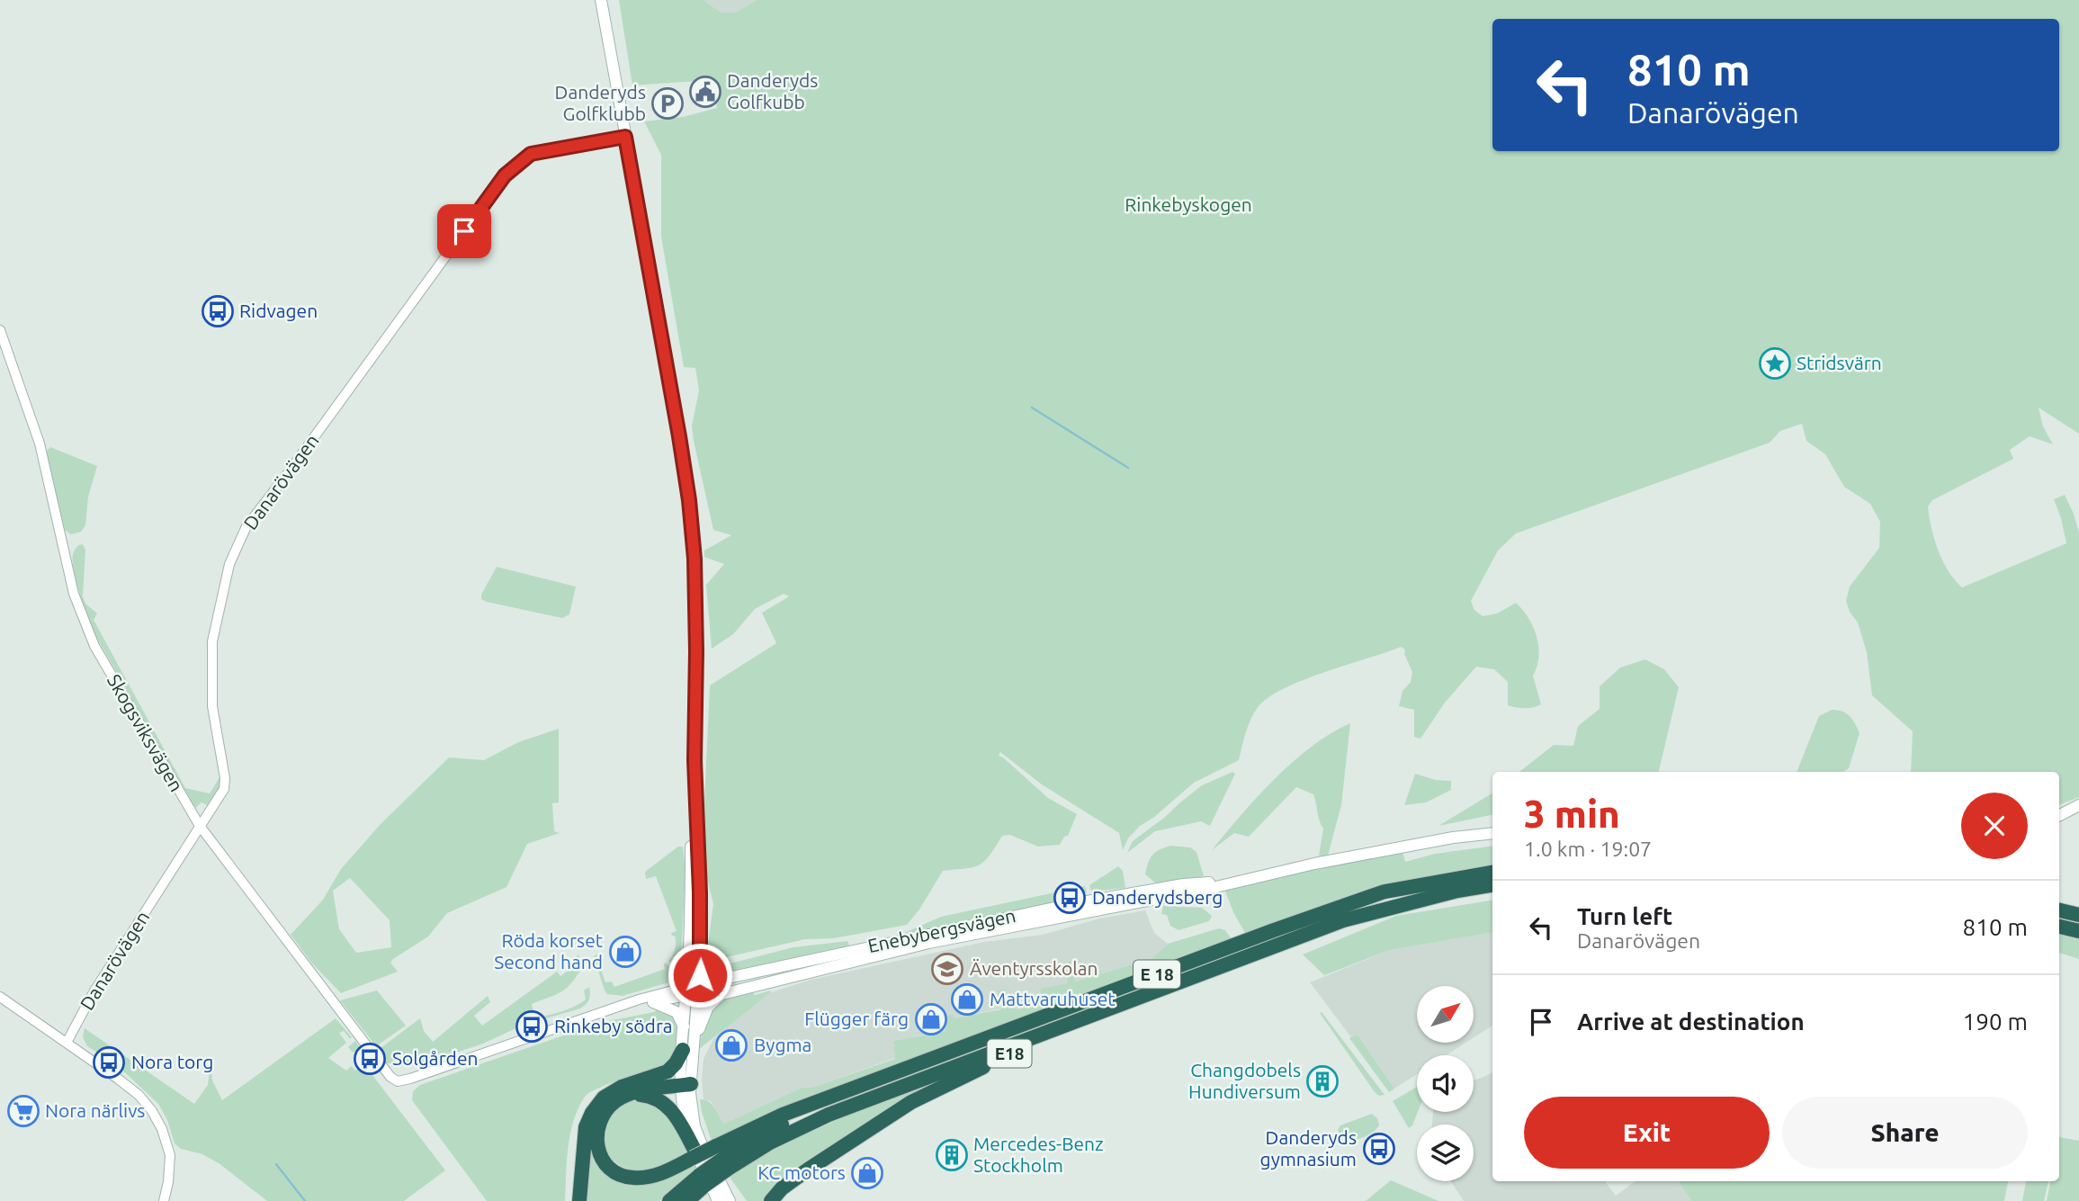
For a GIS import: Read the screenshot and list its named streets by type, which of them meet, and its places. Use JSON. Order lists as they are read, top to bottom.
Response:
{
  "streets": {
    "highway": ["E 18", "E18"],
    "main road": ["Enebybergsvägen"],
    "street": ["Danarövägen", "Skogsviksvägen"]
  },
  "crossings": [
    ["Danarövägen", "Skogsviksvägen"],
    ["Skogsviksvägen", "Enebybergsvägen"],
    ["E 18", "E18"]
  ],
  "parks": ["Rinkebyskogen"],
  "places": {
    "public building": ["Danderyds Golfkubb"],
    "parking": ["Danderyds Golfklubb"],
    "bus stop": [
      "Ridvagen",
      "Danderydsberg",
      "Rinkeby södra",
      "Solgården",
      "Nora torg",
      "Danderyds gymnasium"
    ],
    "place": ["Stridsvärn"],
    "shop": [
      "Röda korset Second hand",
      "Mattvaruhuset",
      "Flügger färg",
      "Bygma",
      "KC motors"
    ],
    "school or university": ["Äventyrsskolan"],
    "building": ["Changdobels Hundiversum", "Mercedes-Benz Stockholm"],
    "supermarket": ["Nora närlivs"]
  },
  "north": "top right",
  "page": {
    "turn": ["810 m", "Danarövägen"],
    "heading": ["3 min", "1.0 km · 19:07"],
    "list": [
      {
        "name": "Turn left",
        "note": "Danarövägen",
        "value": "810 m"
      },
      {
        "name": "Arrive at destination",
        "value": "190 m"
      }
    ],
    "buttons": ["Exit", "Share"]
  }
}
